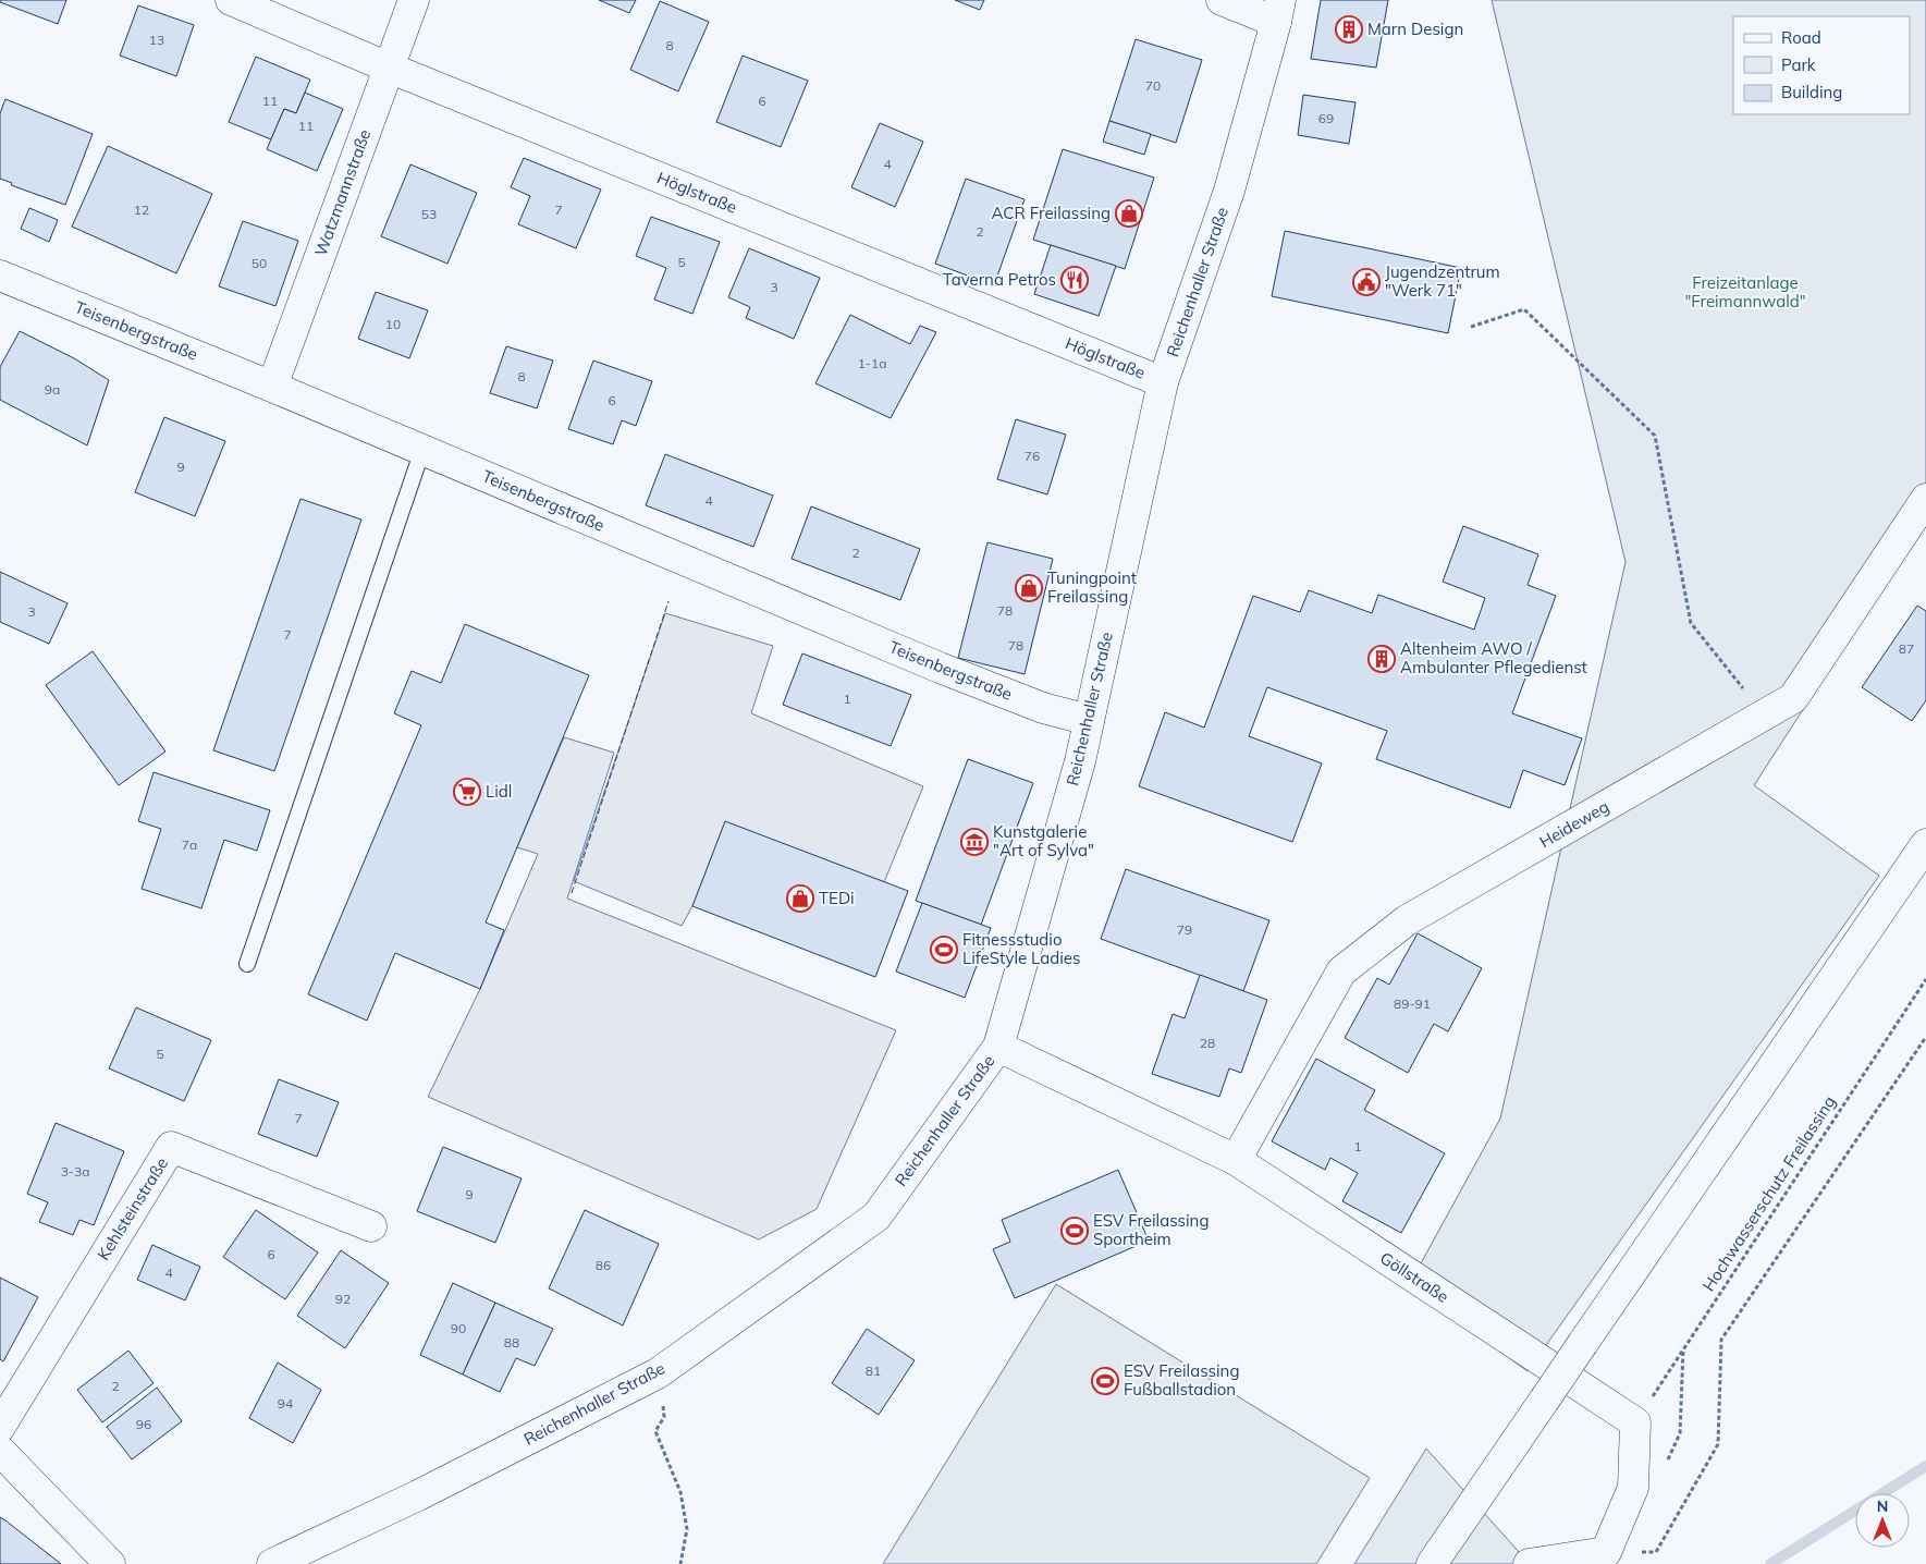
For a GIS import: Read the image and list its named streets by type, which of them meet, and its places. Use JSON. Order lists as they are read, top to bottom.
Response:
{
  "streets": {
    "street": [
      "Watzmannstraße",
      "Höglstraße",
      "Reichenhaller Straße",
      "Teisenbergstraße",
      "Heideweg",
      "Kehlsteinstraße",
      "Göllstraße"
    ],
    "path": ["Hochwasserschutz Freilassing"]
  },
  "crossings": [
    ["Watzmannstraße", "Höglstraße"],
    ["Watzmannstraße", "Teisenbergstraße"],
    ["Höglstraße", "Reichenhaller Straße"],
    ["Reichenhaller Straße", "Teisenbergstraße"],
    ["Reichenhaller Straße", "Göllstraße"],
    ["Heideweg", "Göllstraße"],
    ["Hochwasserschutz Freilassing", "Göllstraße"]
  ],
  "parks": ["Freizeitanlage \"Freimannwald\""],
  "places": {
    "building": ["Marn Design", "Altenheim AWO / Ambulanter Pflegedienst"],
    "shop": ["ACR Freilassing", "Tuningpoint Freilassing", "TEDi"],
    "restaurant": ["Taverna Petros"],
    "public building": ["Jugendzentrum \"Werk 71\""],
    "supermarket": ["Lidl"],
    "museum": ["Kunstgalerie \"Art of Sylva\""],
    "sports": ["Fitnessstudio LifeStyle Ladies", "ESV Freilassing Sportheim", "ESV Freilassing Fußballstadion"]
  },
  "house_numbers": [
    "13",
    "8",
    "70",
    "11",
    "6",
    "69",
    "11",
    "4",
    "12",
    "7",
    "53",
    "2",
    "5",
    "50",
    "3",
    "10",
    "1-1a",
    "8",
    "9a",
    "6",
    "76",
    "9",
    "4",
    "2",
    "78",
    "3",
    "7",
    "78",
    "87",
    "1",
    "7a",
    "79",
    "89-91",
    "28",
    "5",
    "7",
    "1",
    "3-3a",
    "9",
    "6",
    "86",
    "4",
    "92",
    "90",
    "88",
    "81",
    "2",
    "94",
    "96"
  ],
  "legend": ["Road", "Park", "Building"],
  "north": "top"
}
